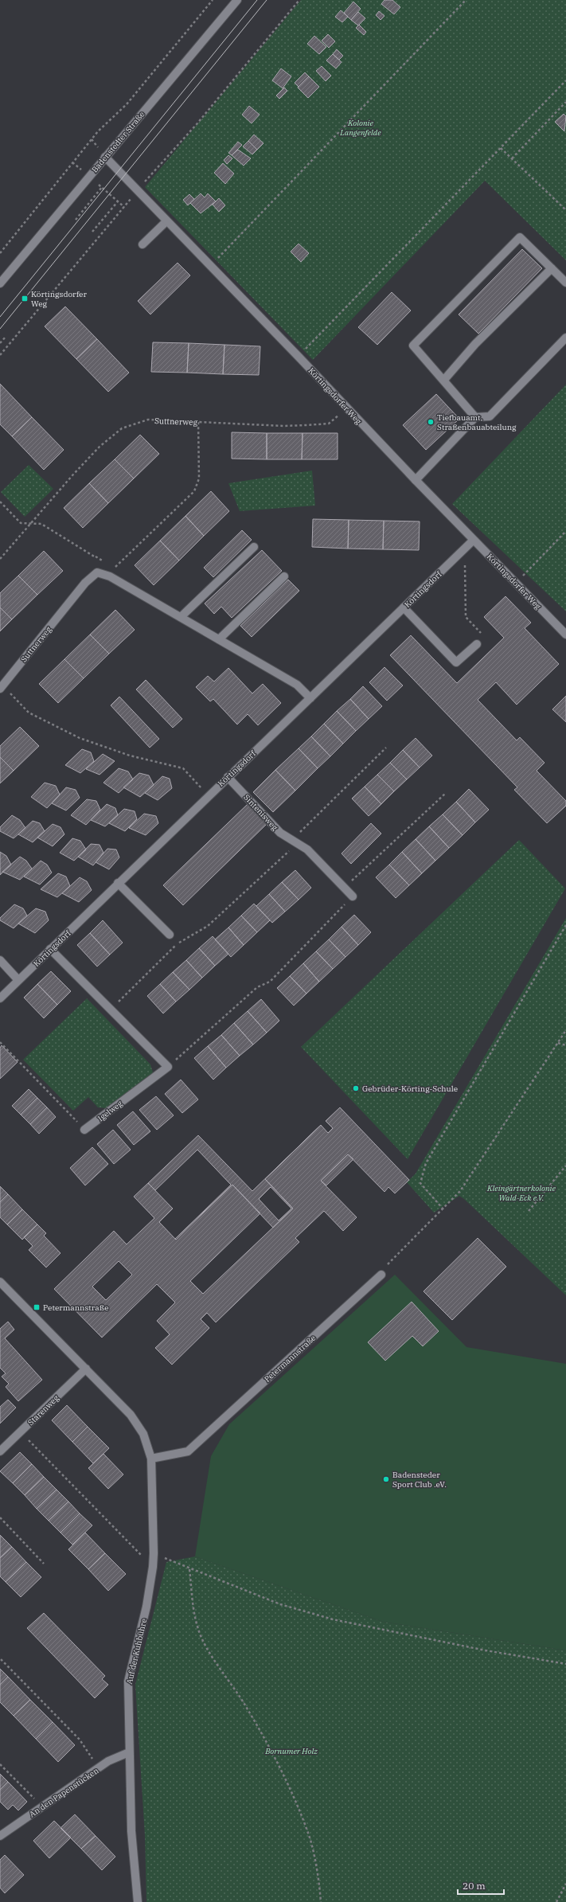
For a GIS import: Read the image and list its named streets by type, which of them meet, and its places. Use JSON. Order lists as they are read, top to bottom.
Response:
{
  "streets": {
    "street": [
      "Badenstedter Straße",
      "Körtingsdorfer Weg",
      "Suttnerweg",
      "Körtingsdorf",
      "Sintenisweg",
      "Igelweg",
      "Petermannstraße",
      "Starenweg",
      "Auf der Kuhbühre",
      "An den Papenstücken"
    ]
  },
  "crossings": [
    ["Badenstedter Straße", "Körtingsdorfer Weg"],
    ["Körtingsdorfer Weg", "Suttnerweg"],
    ["Körtingsdorfer Weg", "Körtingsdorf"],
    ["Körtingsdorf", "Sintenisweg"],
    ["Petermannstraße", "Auf der Kuhbühre"],
    ["Auf der Kuhbühre", "An den Papenstücken"]
  ],
  "parks": ["Kolonie Langenfelde", "Kleingärtnerkolonie Wald-Eck e.V.", "Bornumer Holz"],
  "places": {
    "transit": ["Körtingsdorfer Weg", "Petermannstraße"],
    "other": ["Tiefbauamt, Straßenbauabteilung", "Gebrüder-Körting-Schule", "Badensteder Sport Club .eV."]
  },
  "scale_bar": "20 m"
}
